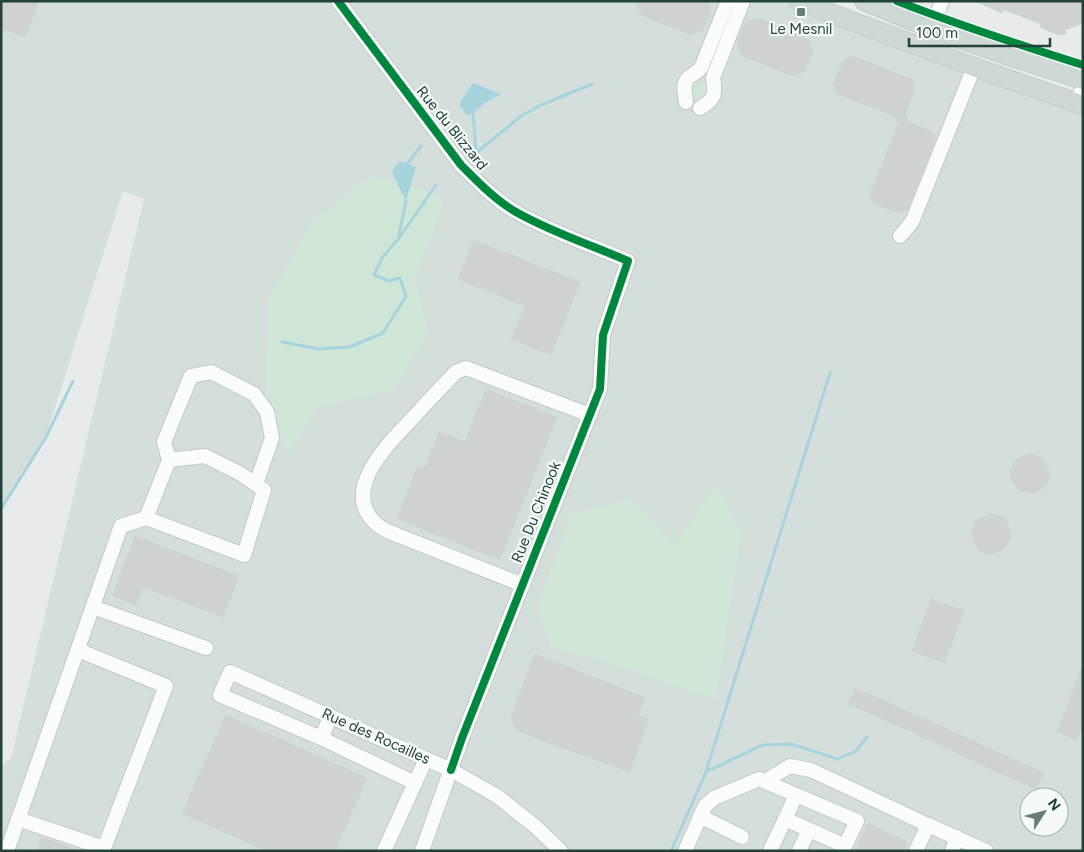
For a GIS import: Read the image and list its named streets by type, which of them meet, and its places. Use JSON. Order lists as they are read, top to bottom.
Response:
{
  "streets": {
    "street": ["Rue du Blizzard", "Rue Du Chinook", "Rue des Rocailles"]
  },
  "crossings": [
    ["Rue du Blizzard", "Rue Du Chinook"],
    ["Rue Du Chinook", "Rue des Rocailles"]
  ],
  "places": {
    "transit": ["Le Mesnil"]
  },
  "scale_bar": "100 m",
  "north": "top right"
}
